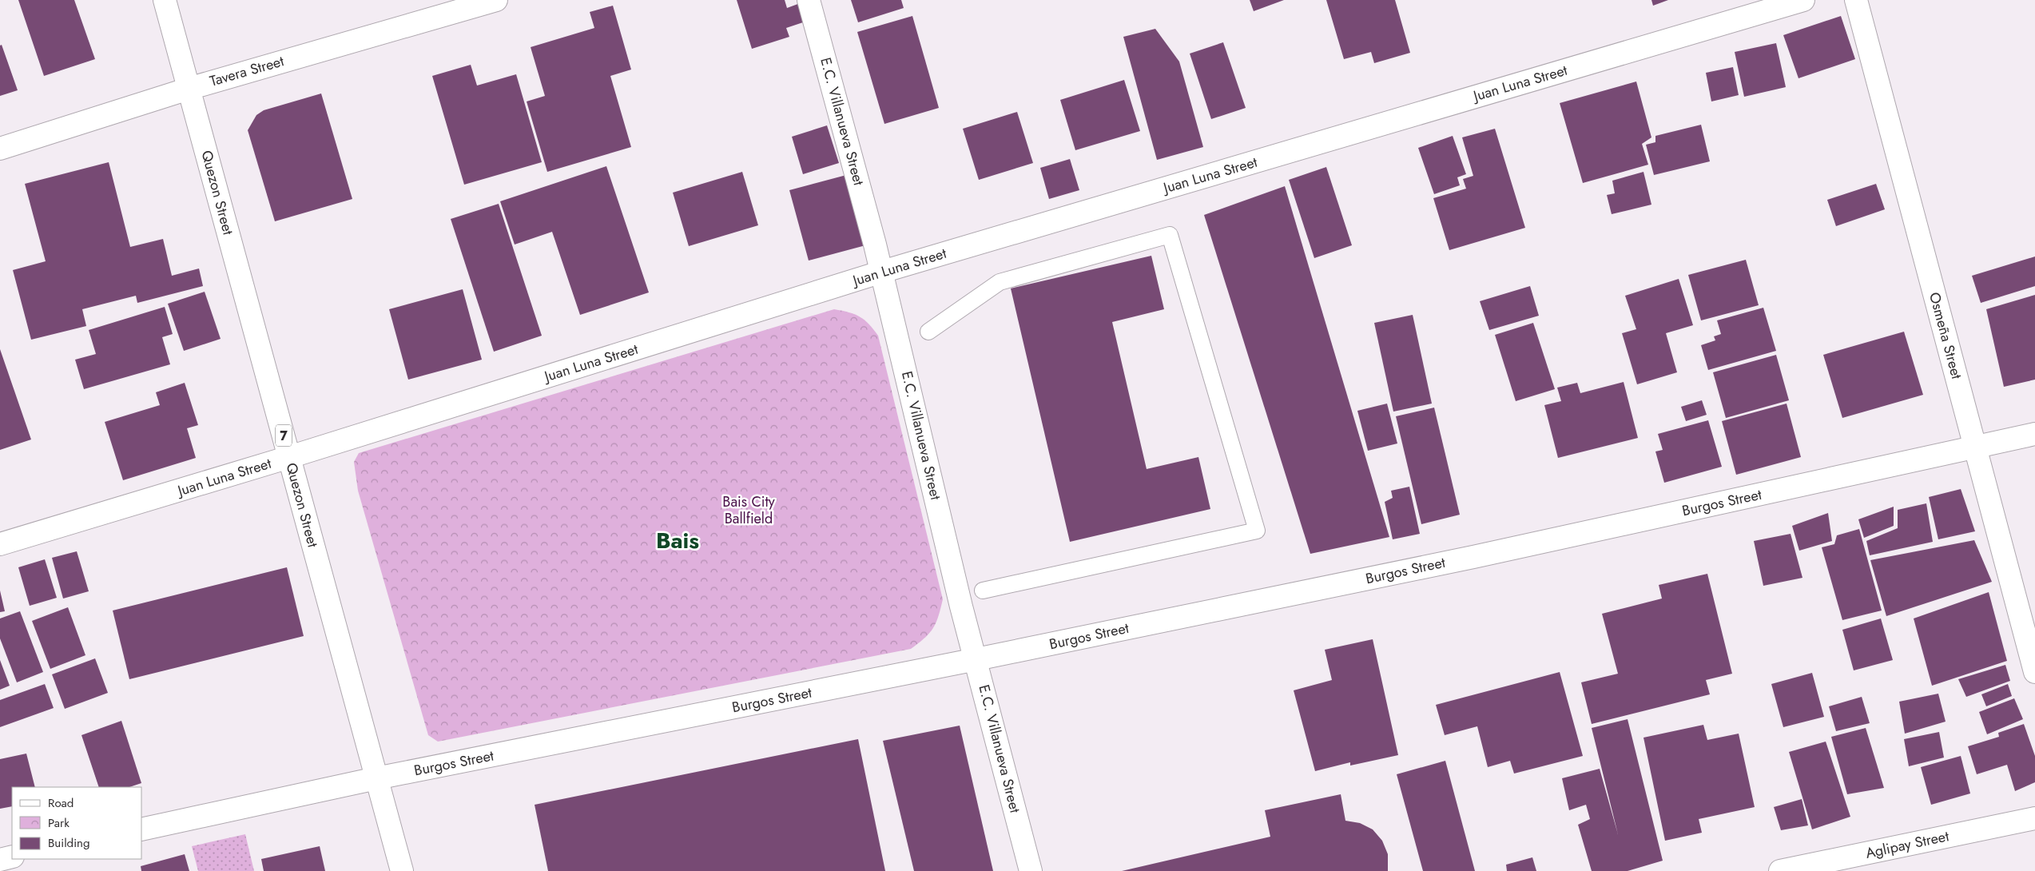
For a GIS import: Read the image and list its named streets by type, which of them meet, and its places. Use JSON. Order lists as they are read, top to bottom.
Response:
{
  "streets": {
    "main road": [
      "Tavera Street",
      "Juan Luna Street",
      "E.C. Villanueva Street",
      "Quezon Street",
      "Osmeña Street",
      "7",
      "Burgos Street",
      "Aglipay Street"
    ]
  },
  "crossings": [
    ["Tavera Street", "Quezon Street"],
    ["Juan Luna Street", "E.C. Villanueva Street"],
    ["Juan Luna Street", "Quezon Street"],
    ["E.C. Villanueva Street", "Burgos Street"],
    ["Quezon Street", "Burgos Street"],
    ["Osmeña Street", "Burgos Street"]
  ],
  "districts": ["Bais"],
  "parks": ["Bais City Ballfield"],
  "legend": ["Road", "Park", "Building"]
}
